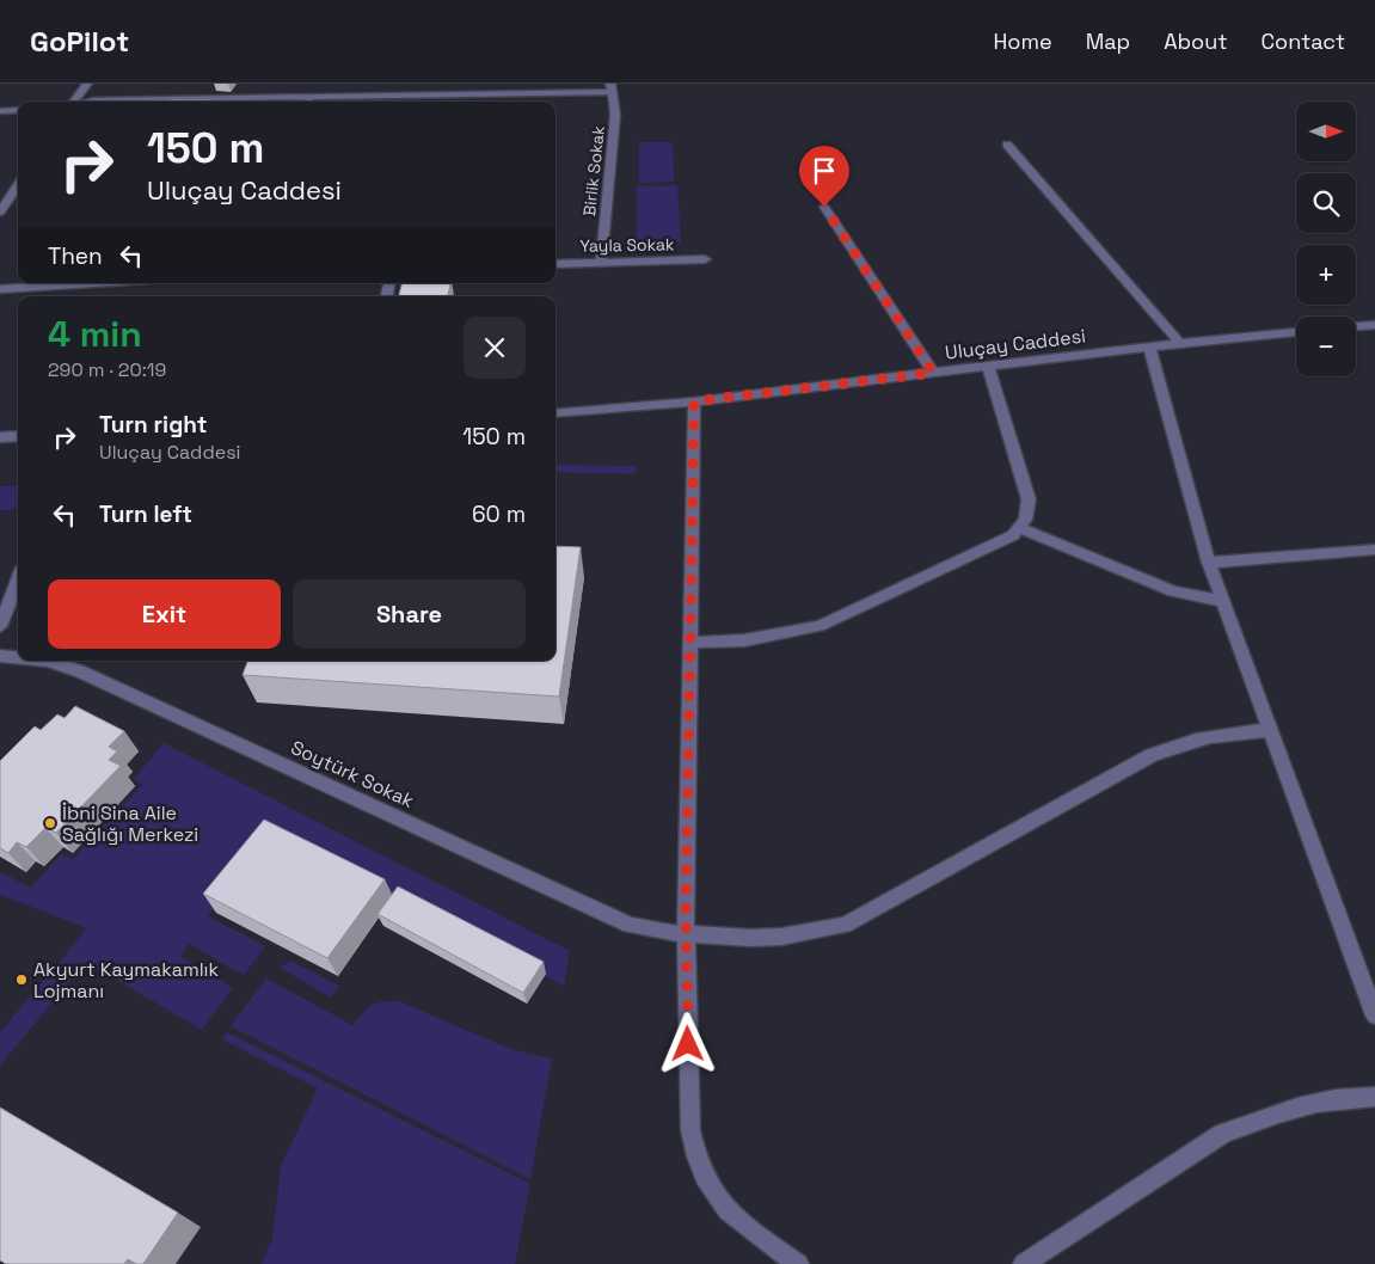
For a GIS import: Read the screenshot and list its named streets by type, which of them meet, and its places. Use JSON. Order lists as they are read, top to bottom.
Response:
{
  "streets": {
    "street": [
      "Birlik Sokak",
      "Yayla Sokak",
      "Uluçay Caddesi",
      "Soytürk Sokak"
    ]
  },
  "crossings": [
    ["Birlik Sokak", "Yayla Sokak"]
  ],
  "places": ["İbni Sina Aile Sağlığı Merkezi", "Akyurt Kaymakamlık Lojmanı"],
  "north": "right",
  "page": {
    "header": "GoPilot",
    "nav": [
      "Home",
      "Map",
      "About",
      "Contact"
    ],
    "map_buttons": ["+", "−"],
    "turn": ["150 m", "Uluçay Caddesi"],
    "then": "Then",
    "heading": ["4 min", "290 m · 20:19"],
    "list": [
      {
        "name": "Turn right",
        "note": "Uluçay Caddesi",
        "value": "150 m"
      },
      {
        "name": "Turn left",
        "value": "60 m"
      }
    ],
    "buttons": ["Exit", "Share"]
  }
}
